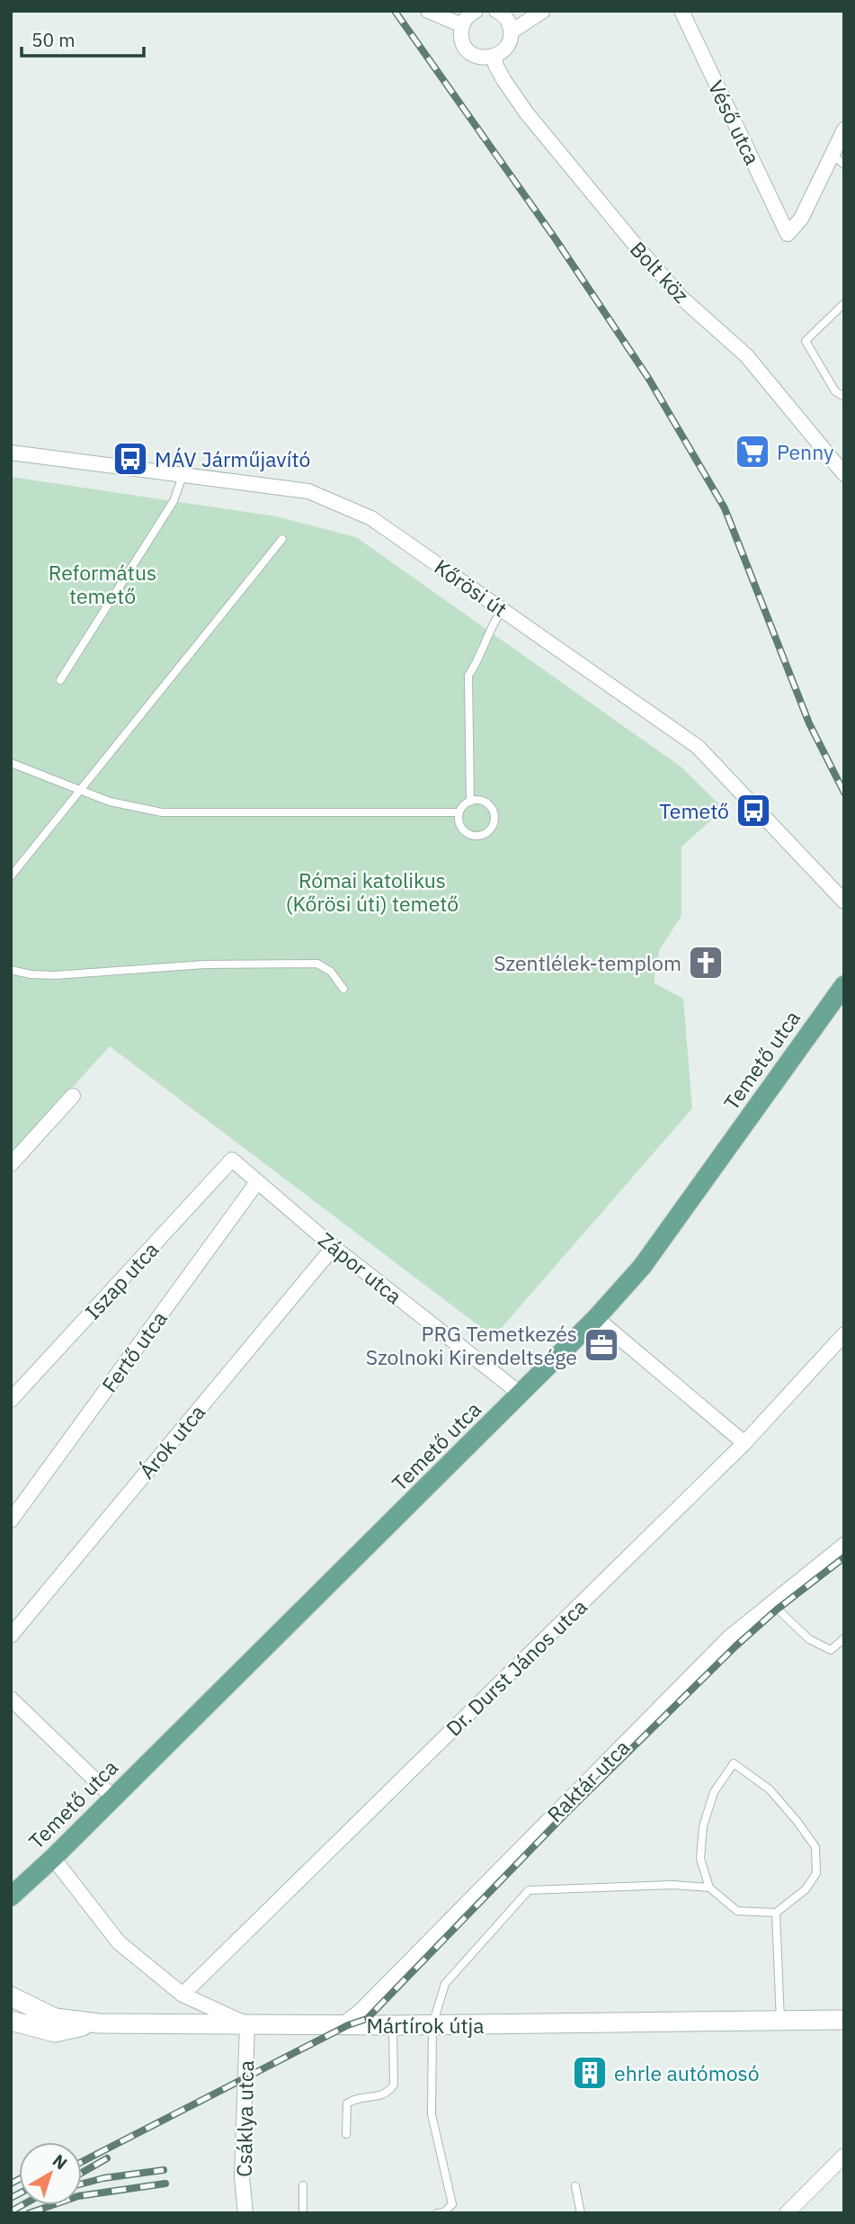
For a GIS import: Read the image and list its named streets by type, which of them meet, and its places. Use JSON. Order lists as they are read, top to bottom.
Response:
{
  "streets": {
    "main road": ["Temető utca"],
    "street": [
      "Véső utca",
      "Bolt köz",
      "Kőrösi út",
      "Zápor utca",
      "Iszap utca",
      "Fertő utca",
      "Árok utca",
      "Dr. Durst János utca",
      "Raktár utca",
      "Mártírok útja",
      "Csáklya utca"
    ]
  },
  "crossings": [
    ["Temető utca", "Zápor utca"],
    ["Zápor utca", "Iszap utca"],
    ["Zápor utca", "Fertő utca"],
    ["Zápor utca", "Árok utca"],
    ["Raktár utca", "Mártírok útja"],
    ["Mártírok útja", "Csáklya utca"]
  ],
  "parks": ["Református temető", "Római katolikus (Kőrösi úti) temető"],
  "places": {
    "supermarket": ["Penny"],
    "bus stop": ["MÁV Járműjavító", "Temető"],
    "church": ["Szentlélek-templom"],
    "office": ["PRG Temetkezés Szolnoki Kirendeltsége"],
    "building": ["ehrle autómosó"]
  },
  "scale_bar": "50 m",
  "north": "top right"
}
